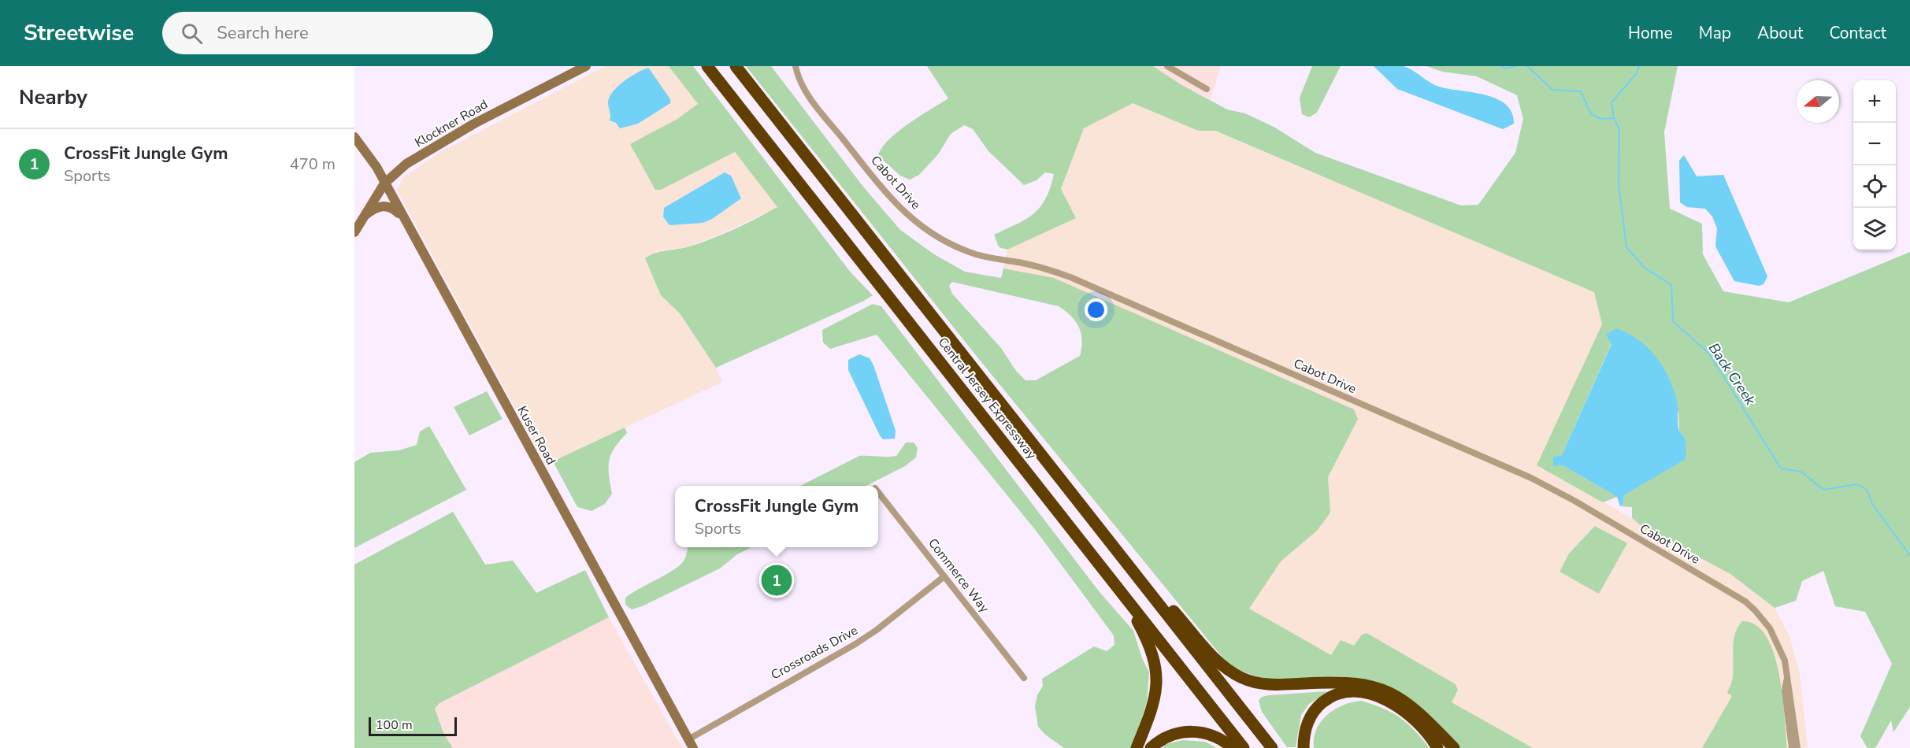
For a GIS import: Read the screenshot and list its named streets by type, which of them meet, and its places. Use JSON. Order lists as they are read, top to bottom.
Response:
{
  "streets": {
    "highway": ["Central Jersey Expressway"],
    "street": [
      "Klockner Road",
      "Cabot Drive",
      "Kuser Road",
      "Commerce Way",
      "Crossroads Drive"
    ]
  },
  "crossings": [
    ["Klockner Road", "Kuser Road"],
    ["Kuser Road", "Crossroads Drive"],
    ["Commerce Way", "Crossroads Drive"]
  ],
  "water": ["Back Creek"],
  "scale_bar": "100 m",
  "north": "left",
  "page": {
    "header": "Streetwise",
    "search": "Search here",
    "nav": [
      "Home",
      "Map",
      "About",
      "Contact"
    ],
    "heading": "Nearby",
    "map_buttons": ["+", "−"],
    "list": [
      {
        "mark": "1",
        "name": "CrossFit Jungle Gym",
        "note": "Sports",
        "value": "470 m"
      }
    ],
    "popup": ["CrossFit Jungle Gym", "Sports"],
    "pins": "1",
    "scale": "100 m"
  }
}
